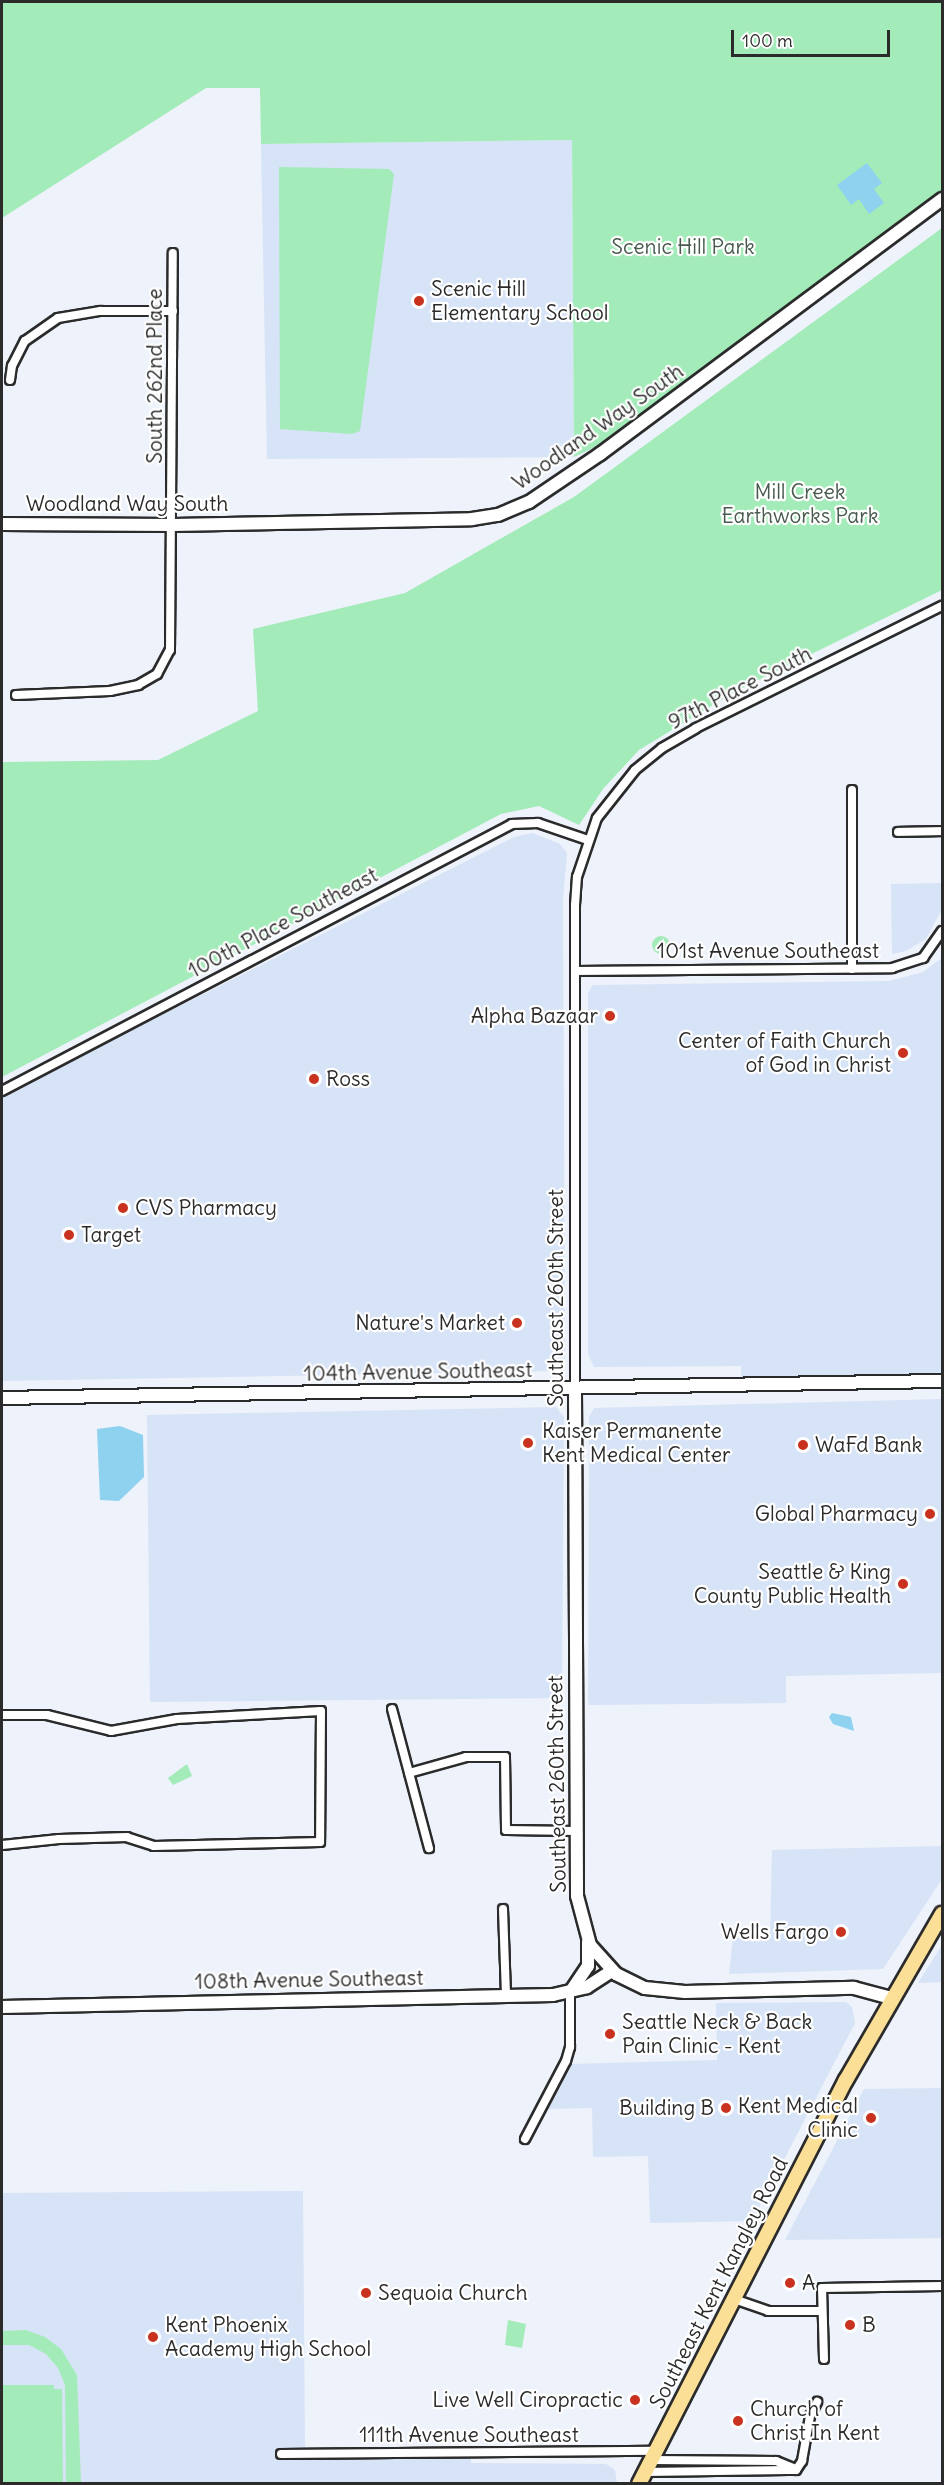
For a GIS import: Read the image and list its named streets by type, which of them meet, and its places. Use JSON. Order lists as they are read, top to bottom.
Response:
{
  "streets": {
    "main road": ["Southeast Kent Kangley Road"],
    "street": [
      "South 262nd Place",
      "Woodland Way South",
      "97th Place South",
      "100th Place Southeast",
      "101st Avenue Southeast",
      "Southeast 260th Street",
      "104th Avenue Southeast",
      "108th Avenue Southeast",
      "111th Avenue Southeast"
    ]
  },
  "crossings": [
    ["South 262nd Place", "Woodland Way South"],
    ["97th Place South", "100th Place Southeast"],
    ["97th Place South", "Southeast 260th Street"],
    ["100th Place Southeast", "Southeast 260th Street"],
    ["101st Avenue Southeast", "Southeast 260th Street"],
    ["Southeast 260th Street", "104th Avenue Southeast"],
    ["Southeast 260th Street", "108th Avenue Southeast"],
    ["Southeast Kent Kangley Road", "111th Avenue Southeast"]
  ],
  "parks": ["Scenic Hill Park", "Mill Creek Earthworks Park"],
  "places": [
    "Scenic Hill Elementary School",
    "Alpha Bazaar",
    "Center of Faith Church of God in Christ",
    "Ross",
    "CVS Pharmacy",
    "Target",
    "Nature's Market",
    "Kaiser Permanente Kent Medical Center",
    "WaFd Bank",
    "Global Pharmacy",
    "Seattle & King County Public Health",
    "Wells Fargo",
    "Seattle Neck & Back Pain Clinic - Kent",
    "Building B",
    "Kent Medical Clinic",
    "A",
    "Sequoia Church",
    "B",
    "Kent Phoenix Academy High School",
    "Live Well Ciropractic",
    "Church of Christ In Kent"
  ],
  "scale_bar": "100 m"
}
